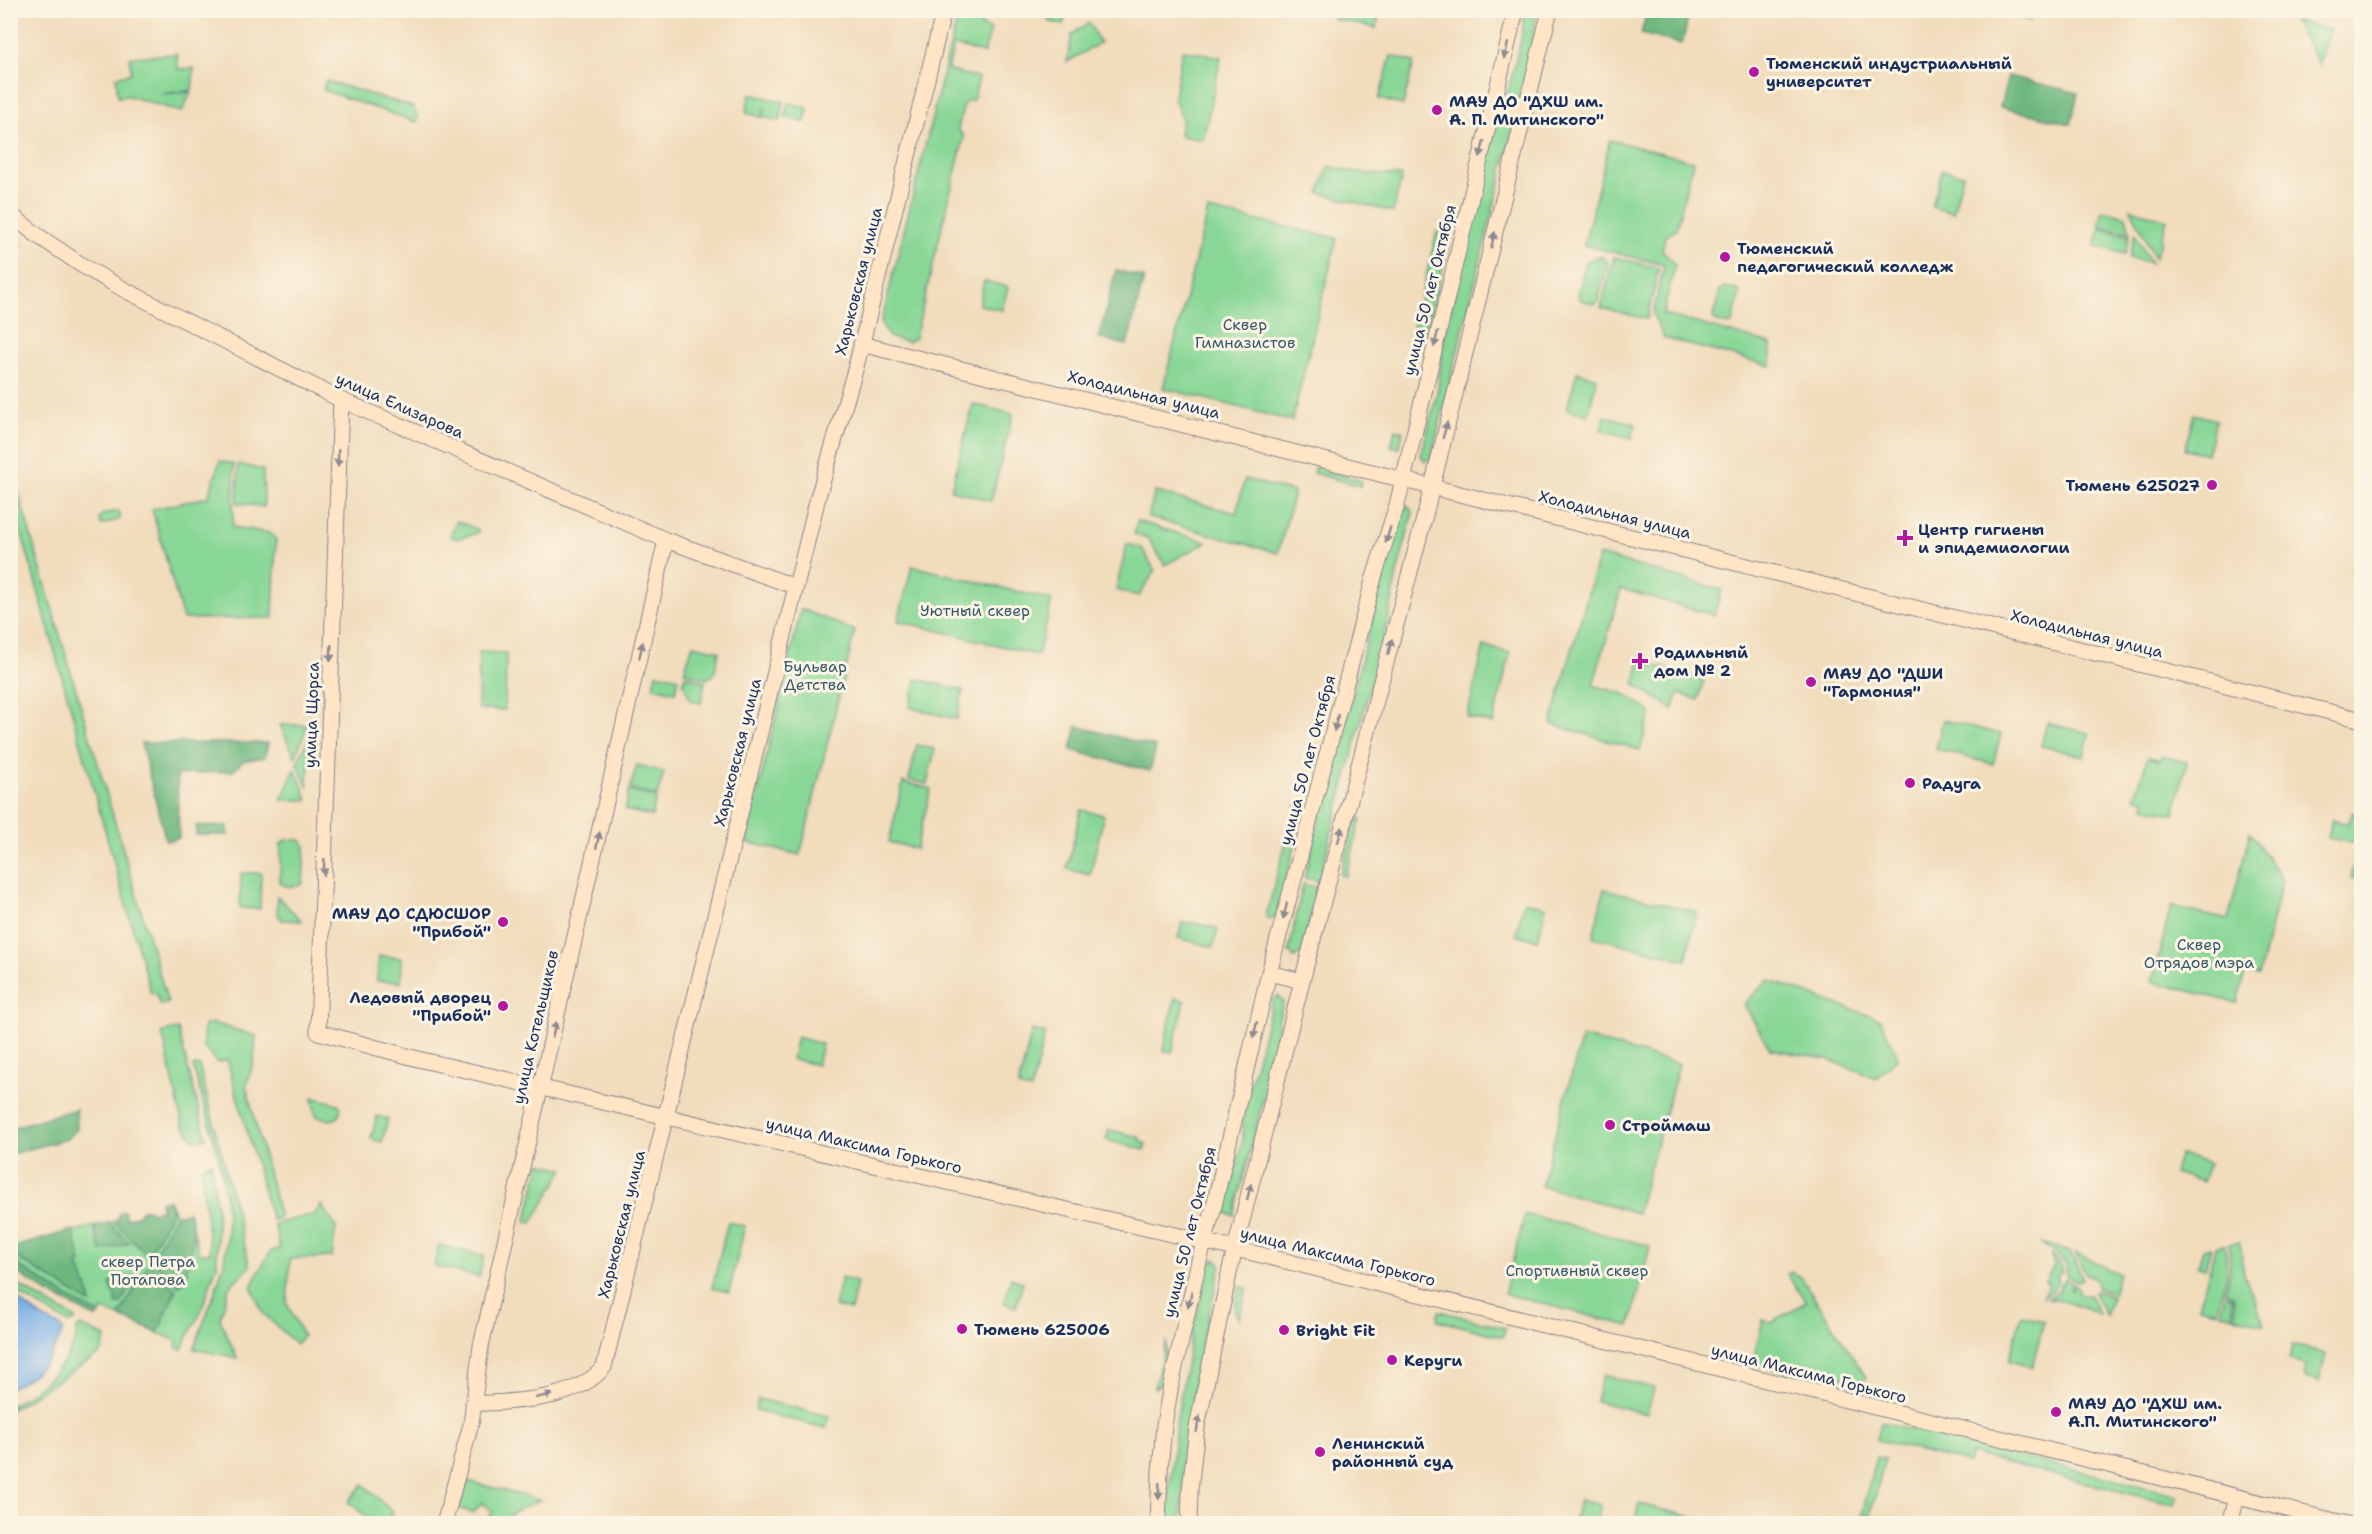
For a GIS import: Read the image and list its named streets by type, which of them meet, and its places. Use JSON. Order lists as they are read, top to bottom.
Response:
{
  "streets": {
    "street": [
      "Харьковская улица",
      "улица 50 лет Октября",
      "Холодильная улица",
      "улица Елизарова",
      "улица Щорса",
      "улица Котельщиков",
      "улица Максима Горького"
    ]
  },
  "crossings": [
    ["Харьковская улица", "Холодильная улица"],
    ["Харьковская улица", "улица Елизарова"],
    ["Харьковская улица", "улица Котельщиков"],
    ["Харьковская улица", "улица Максима Горького"],
    ["улица 50 лет Октября", "Холодильная улица"],
    ["улица 50 лет Октября", "улица Максима Горького"],
    ["улица Елизарова", "улица Щорса"],
    ["улица Елизарова", "улица Котельщиков"],
    ["улица Щорса", "улица Максима Горького"],
    ["улица Котельщиков", "улица Максима Горького"]
  ],
  "one_way": ["улица Щорса", "улица Котельщиков"],
  "parks": [
    "Сквер Гимназистов",
    "Уютный сквер",
    "Бульвар Детства",
    "Сквер Отрядов мэра",
    "сквер Петра Потапова",
    "Спортивный сквер"
  ],
  "places": {
    "other": [
      "Тюменский индустриальный университет",
      "МАУ ДО \"ДХШ им. А. П. Митинского\"",
      "Тюменский педагогический колледж",
      "Тюмень 625027",
      "МАУ ДО \"ДШИ \"Гармония\"",
      "Радуга",
      "МАУ ДО СДЮСШОР \"Прибой\"",
      "Ледовый дворец \"Прибой\"",
      "Строймаш",
      "Тюмень 625006",
      "Bright Fit",
      "Керуги",
      "МАУ ДО \"ДХШ им. А.П. Митинского\"",
      "Ленинский районный суд"
    ],
    "health": ["Центр гигиены и эпидемиологии", "Родильный дом № 2"]
  }
}
